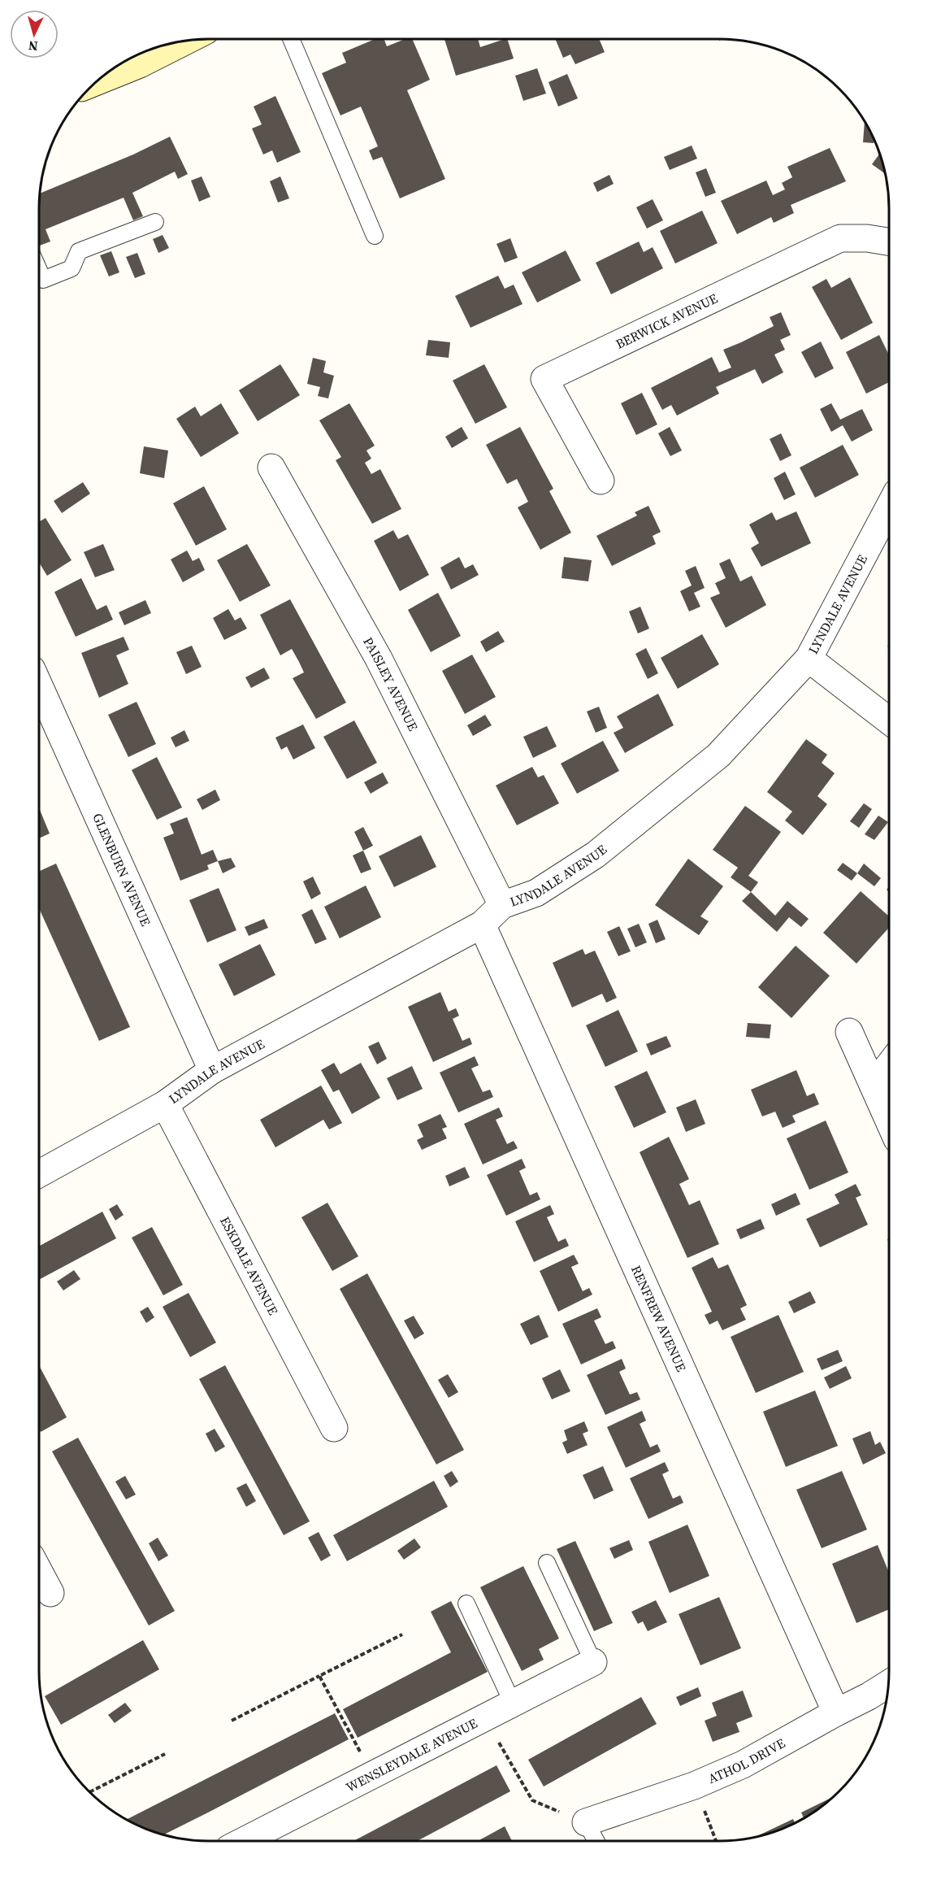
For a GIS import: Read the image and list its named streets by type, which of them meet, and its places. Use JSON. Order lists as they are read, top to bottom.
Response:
{
  "streets": {
    "street": [
      "BERWICK AVENUE",
      "LYNDALE AVENUE",
      "PAISLEY AVENUE",
      "GLENBURN AVENUE",
      "ESKDALE AVENUE",
      "RENFREW AVENUE",
      "WENSLEYDALE AVENUE",
      "ATHOL DRIVE"
    ]
  },
  "crossings": [
    ["LYNDALE AVENUE", "PAISLEY AVENUE"],
    ["LYNDALE AVENUE", "GLENBURN AVENUE"],
    ["LYNDALE AVENUE", "ESKDALE AVENUE"],
    ["LYNDALE AVENUE", "RENFREW AVENUE"],
    ["RENFREW AVENUE", "ATHOL DRIVE"]
  ],
  "north": "bottom"
}
